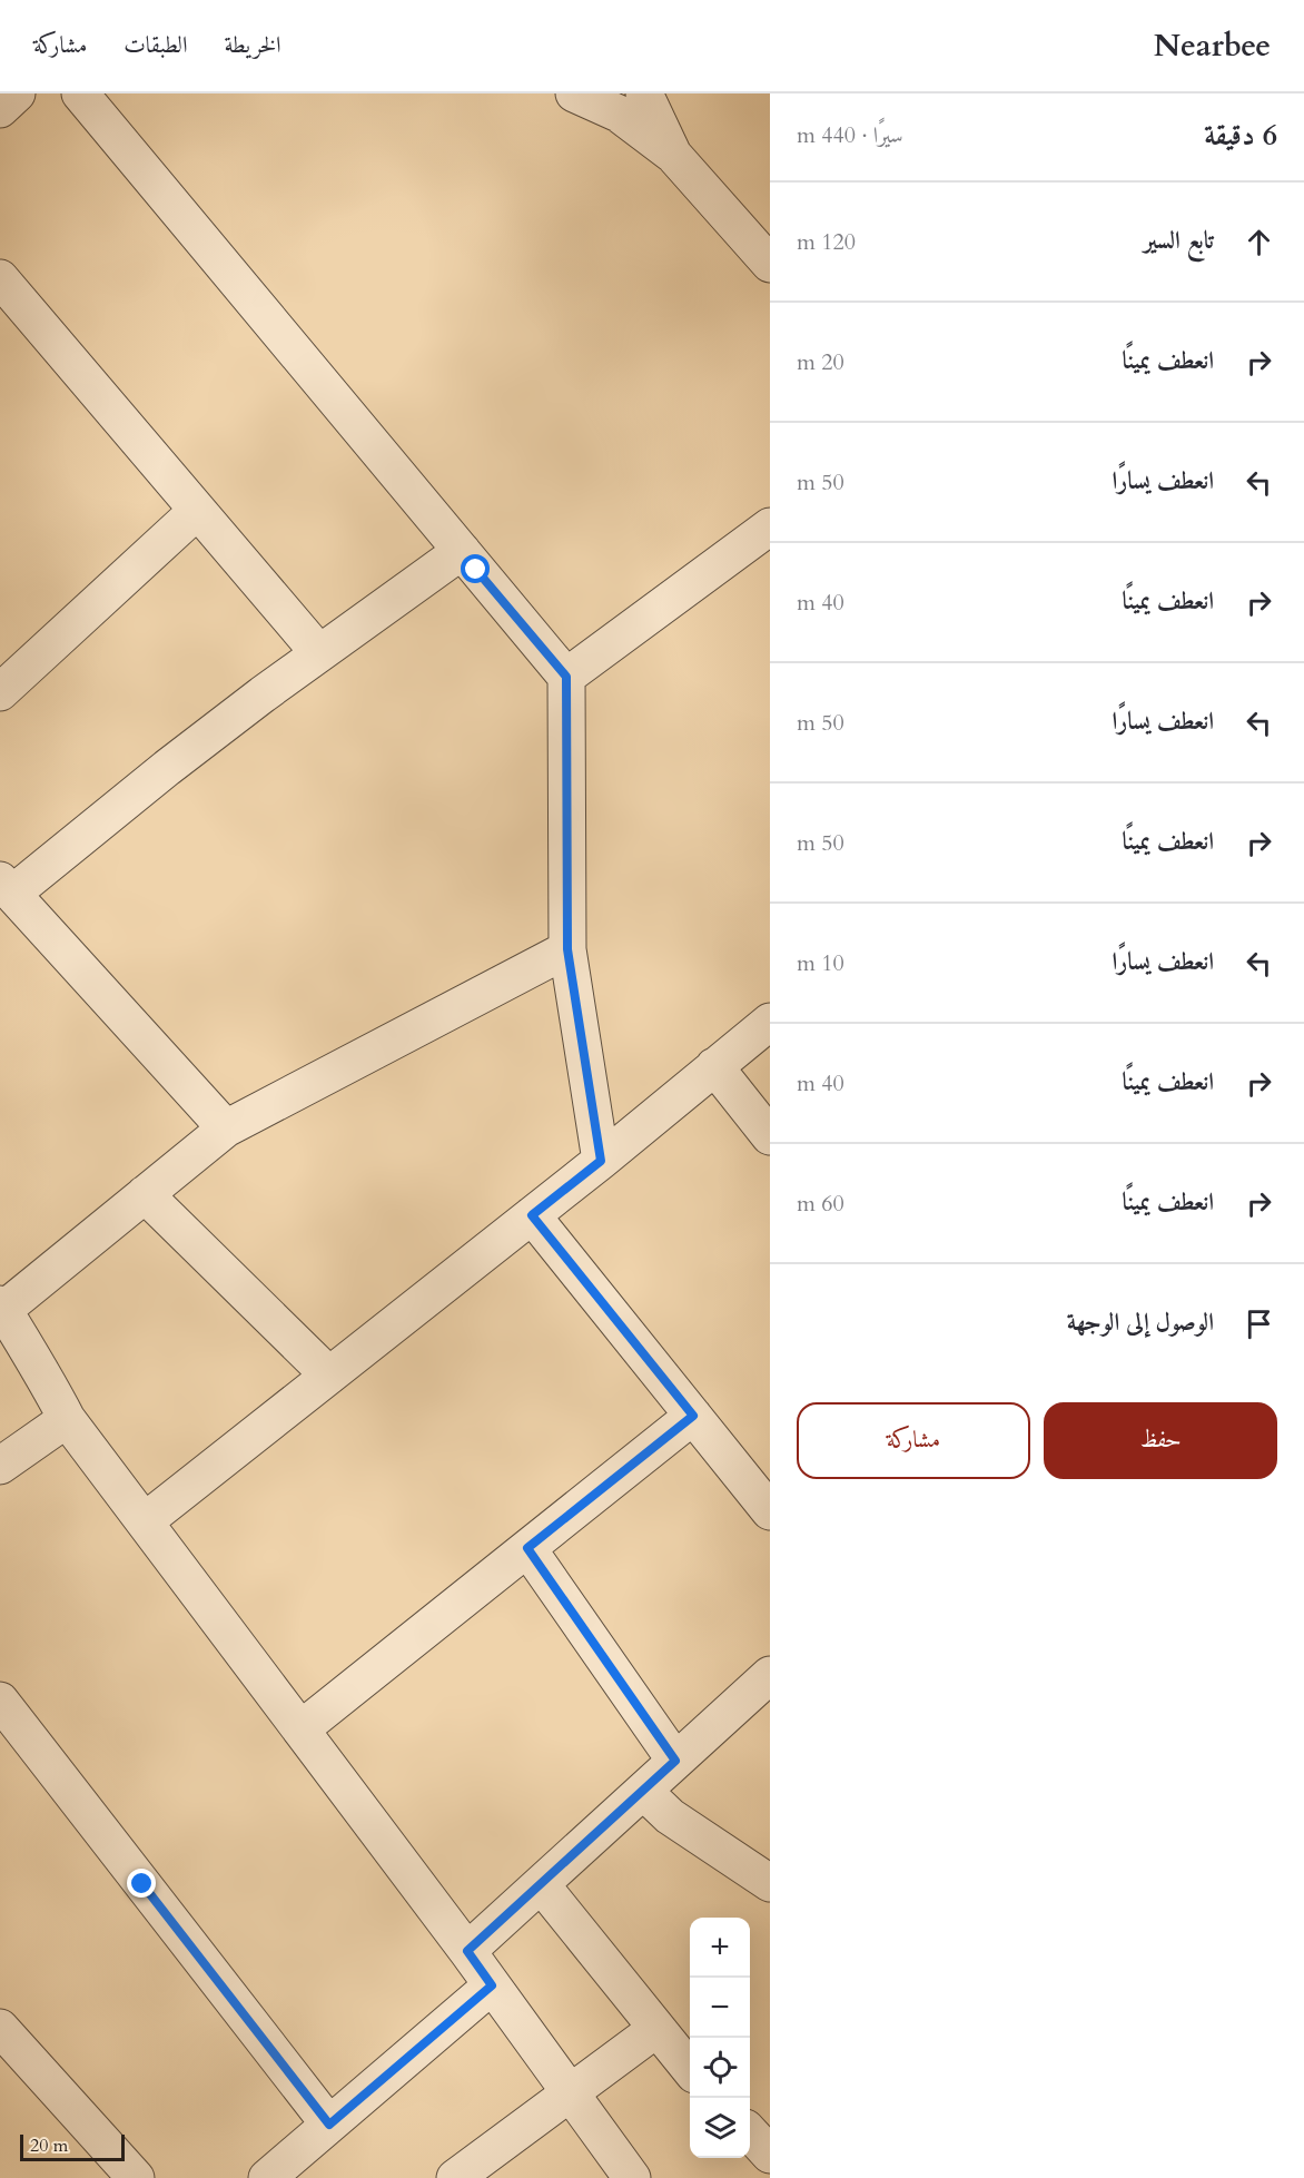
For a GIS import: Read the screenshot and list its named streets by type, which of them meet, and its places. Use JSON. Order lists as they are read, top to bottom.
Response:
{
  "scale_bar": "20 m",
  "page": {
    "header": "Nearbee",
    "nav": ["الخريطة", "الطبقات", "مشاركة"],
    "heading": ["6 دقيقة", "سيرًا · 440 m"],
    "list": [
      ["تابع السير", "120 m"],
      ["انعطف يمينًا", "20 m"],
      ["انعطف يسارًا", "50 m"],
      ["انعطف يمينًا", "40 m"],
      ["انعطف يسارًا", "50 m"],
      ["انعطف يمينًا", "50 m"],
      ["انعطف يسارًا", "10 m"],
      ["انعطف يمينًا", "40 m"],
      ["انعطف يمينًا", "60 m"],
      "الوصول إلى الوجهة"
    ],
    "buttons": ["حفظ", "مشاركة"],
    "map_buttons": ["+", "−"],
    "scale": "20 m"
  }
}
